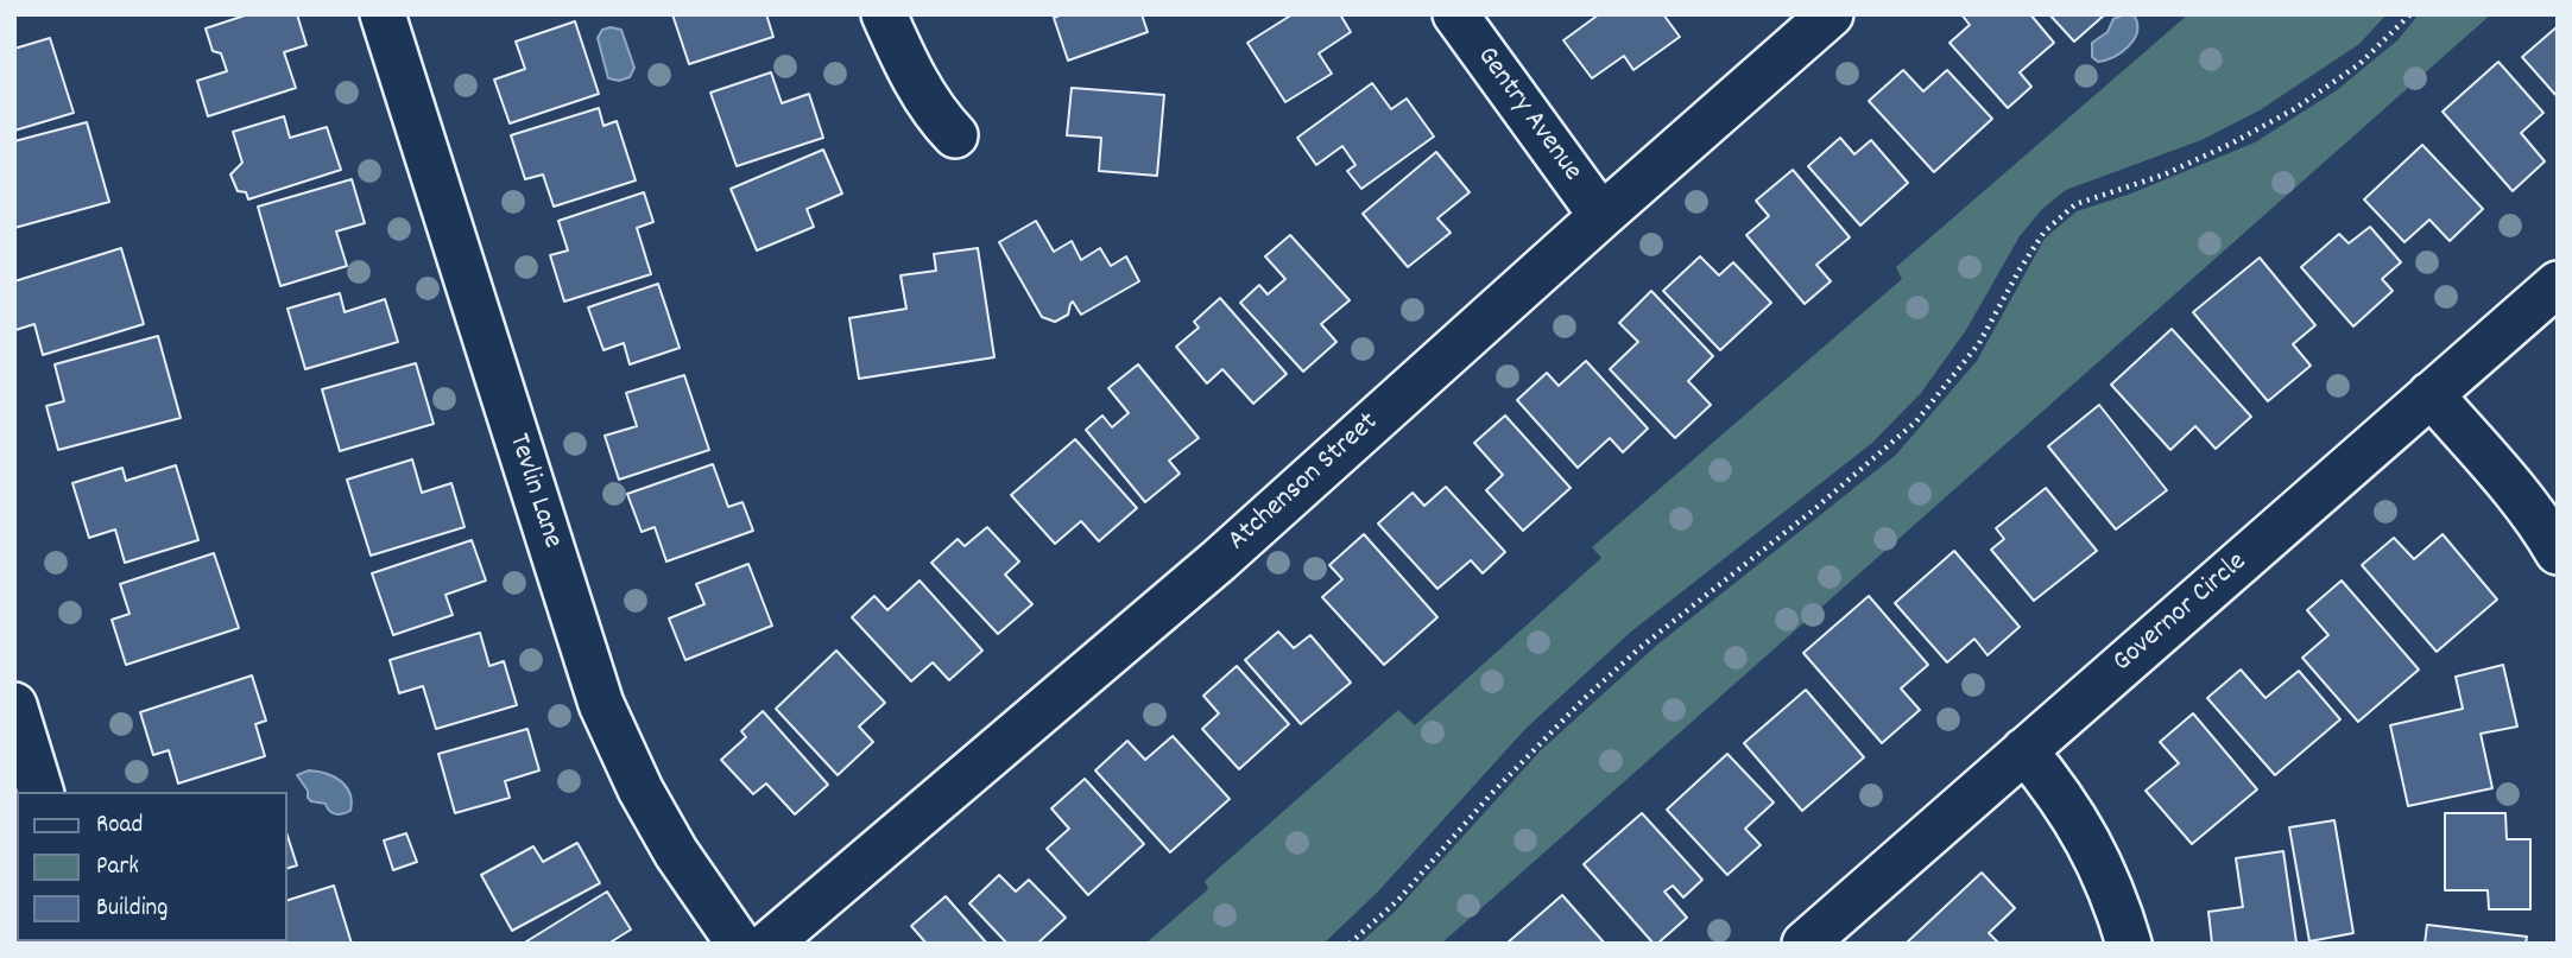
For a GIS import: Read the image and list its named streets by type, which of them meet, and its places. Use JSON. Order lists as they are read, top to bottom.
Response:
{
  "streets": {
    "street": [
      "Gentry Avenue",
      "Atchenson Street",
      "Tevlin Lane",
      "Governor Circle"
    ]
  },
  "crossings": [
    ["Gentry Avenue", "Atchenson Street"]
  ],
  "legend": ["Road", "Park", "Building"]
}
